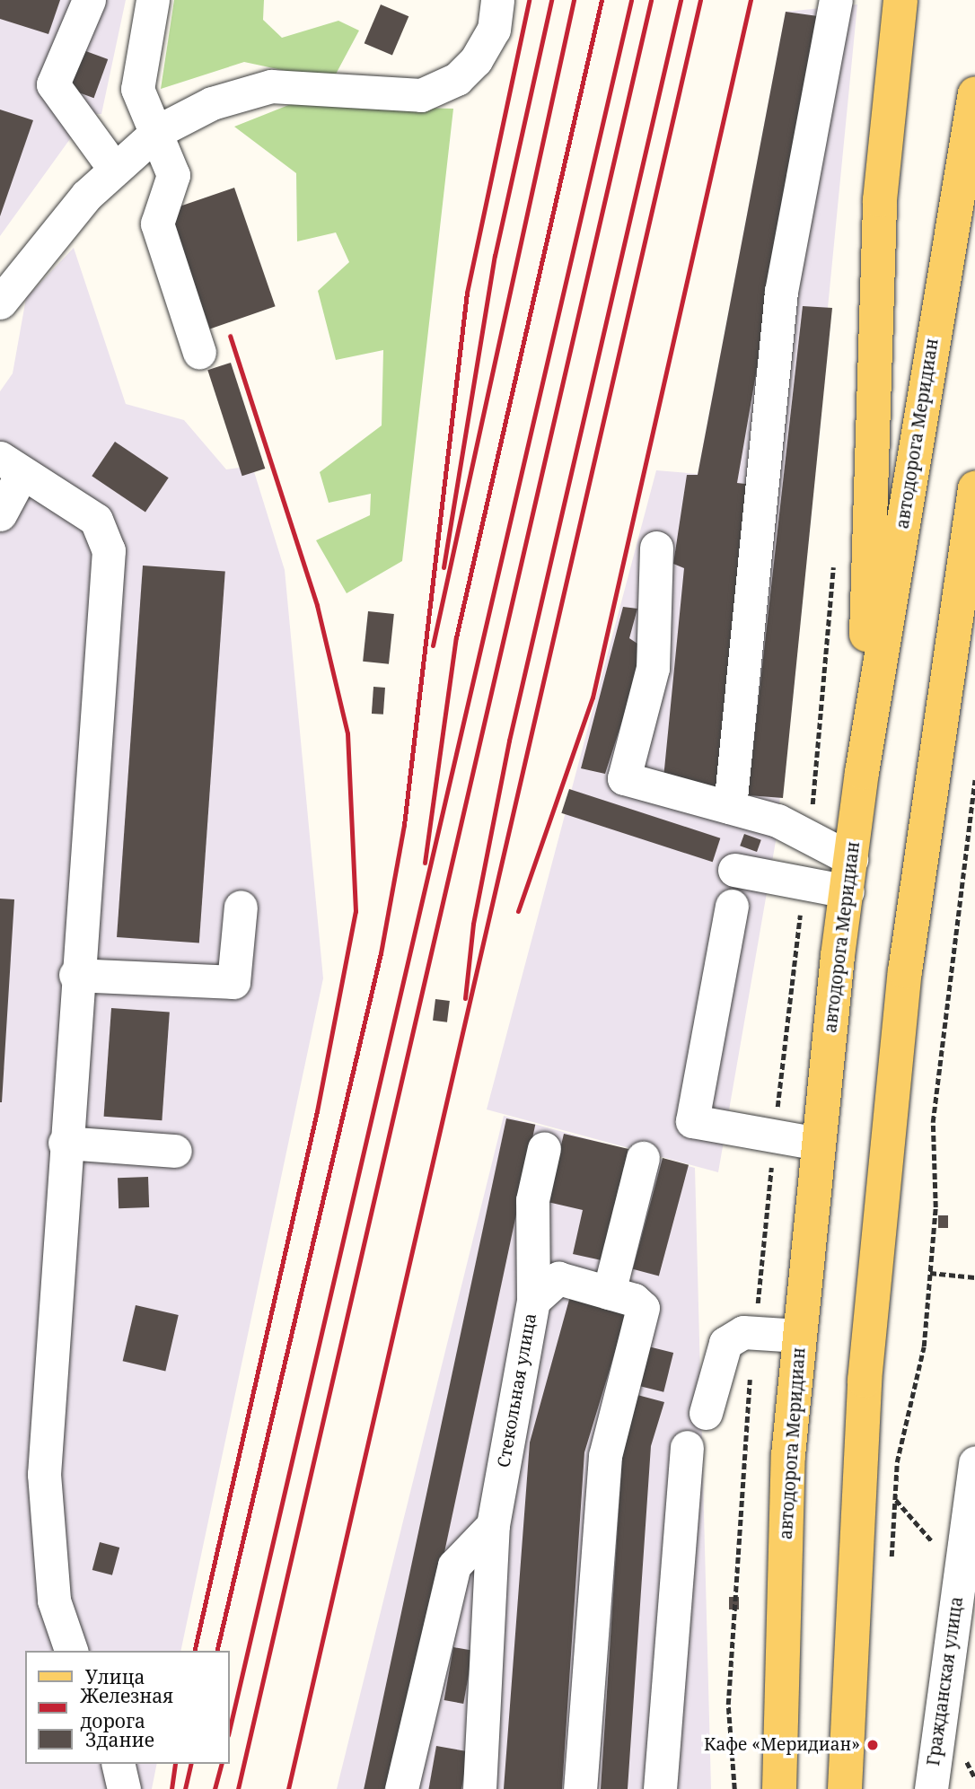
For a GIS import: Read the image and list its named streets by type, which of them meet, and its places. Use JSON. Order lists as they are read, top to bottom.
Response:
{
  "streets": {
    "main road": ["автодорога Меридиан"],
    "street": ["Стекольная улица", "Гражданская улица"]
  },
  "places": ["Кафе «Меридиан»"],
  "legend": ["Улица", "Железная дорога", "Здание"]
}
